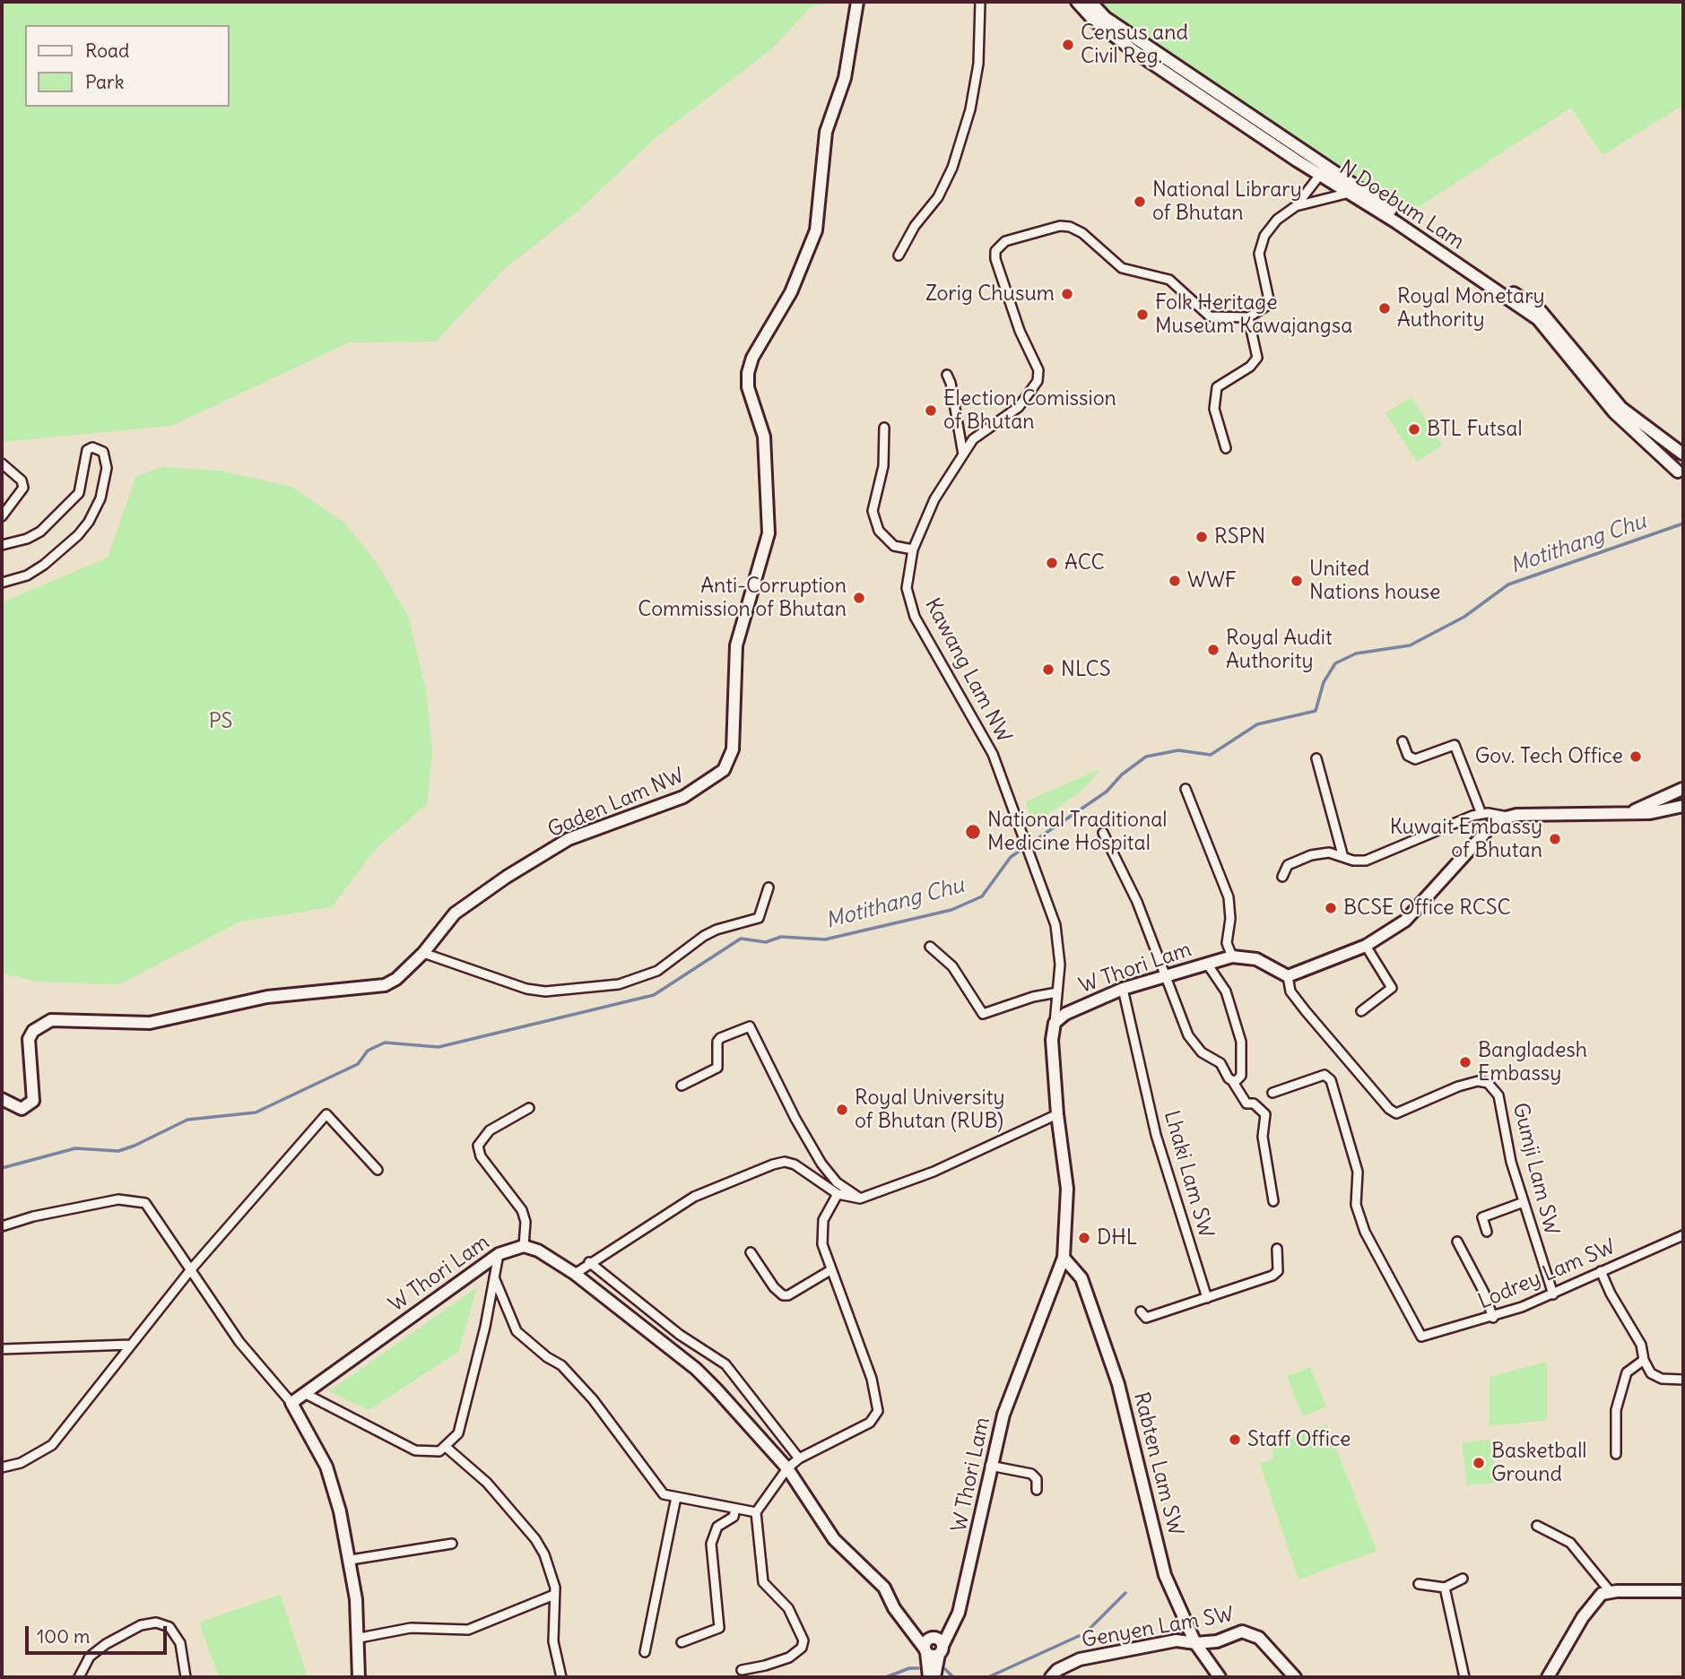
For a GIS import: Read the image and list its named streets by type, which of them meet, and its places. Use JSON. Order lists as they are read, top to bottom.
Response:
{
  "streets": {
    "main road": [
      "N Doebum Lam",
      "Gaden Lam NW",
      "W Thori Lam",
      "Rabten Lam SW",
      "Genyen Lam SW"
    ],
    "street": [
      "Kawang Lam NW",
      "Gumji Lam SW",
      "Lhaki Lam SW",
      "Lodrey Lam SW"
    ]
  },
  "crossings": [
    ["Kawang Lam NW", "W Thori Lam"],
    ["W Thori Lam", "Gumji Lam SW"],
    ["W Thori Lam", "Lhaki Lam SW"],
    ["W Thori Lam", "Rabten Lam SW"],
    ["Gumji Lam SW", "Lodrey Lam SW"],
    ["Rabten Lam SW", "Genyen Lam SW"]
  ],
  "water": ["Motithang Chu"],
  "parks": ["PS"],
  "places": [
    "Census and Civil Reg.",
    "National Library of Bhutan",
    "Zorig Chusum",
    "Royal Monetary Authority",
    "Folk Heritage Museum Kawajangsa",
    "Election Comission of Bhutan",
    "BTL Futsal",
    "RSPN",
    "ACC",
    "WWF",
    "United Nations house",
    "Anti-Corruption Commission of Bhutan",
    "Royal Audit Authority",
    "NLCS",
    "Gov. Tech Office",
    "National Traditional Medicine Hospital",
    "Kuwait Embassy of Bhutan",
    "BCSE Office RCSC",
    "Bangladesh Embassy",
    "Royal University of Bhutan (RUB)",
    "DHL",
    "Staff Office",
    "Basketball Ground"
  ],
  "legend": ["Road", "Park"],
  "scale_bar": "100 m"
}
